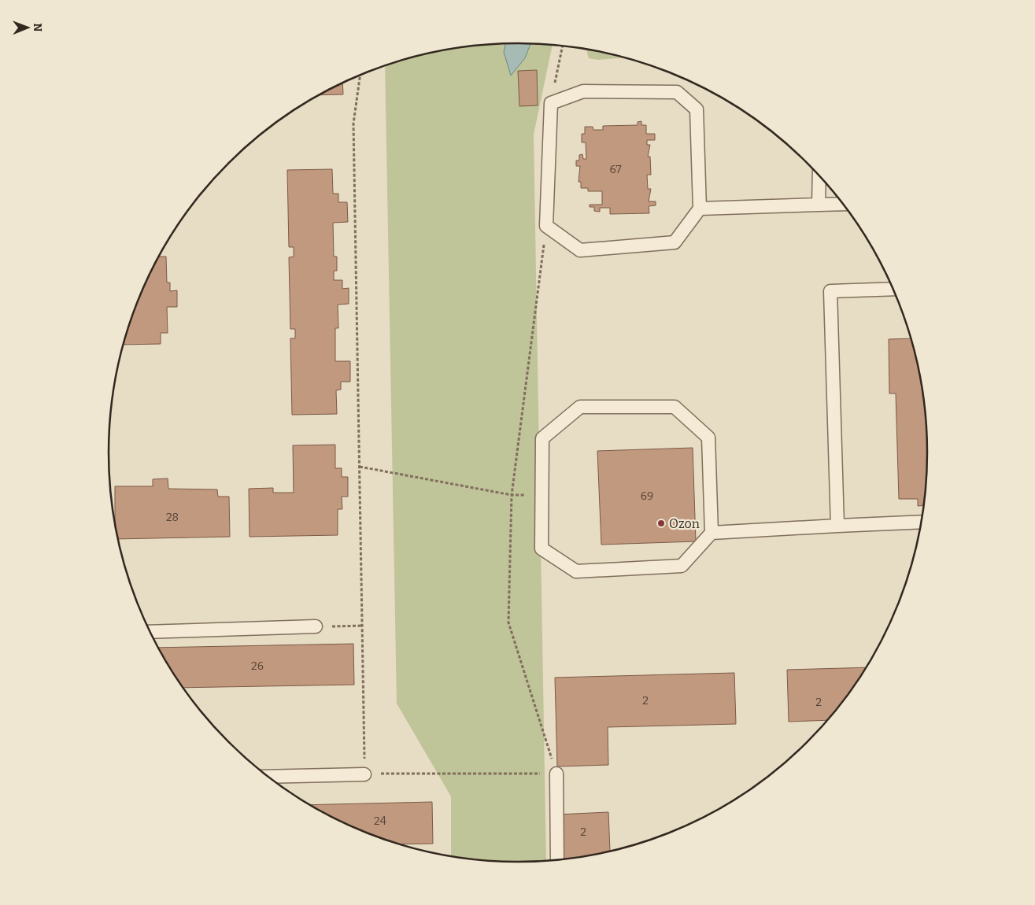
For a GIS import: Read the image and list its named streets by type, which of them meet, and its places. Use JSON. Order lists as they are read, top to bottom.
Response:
{
  "places": ["Ozon"],
  "house_numbers": [
    "67",
    "69",
    "28",
    "26",
    "2",
    "2",
    "24",
    "2"
  ],
  "north": "right"
}
